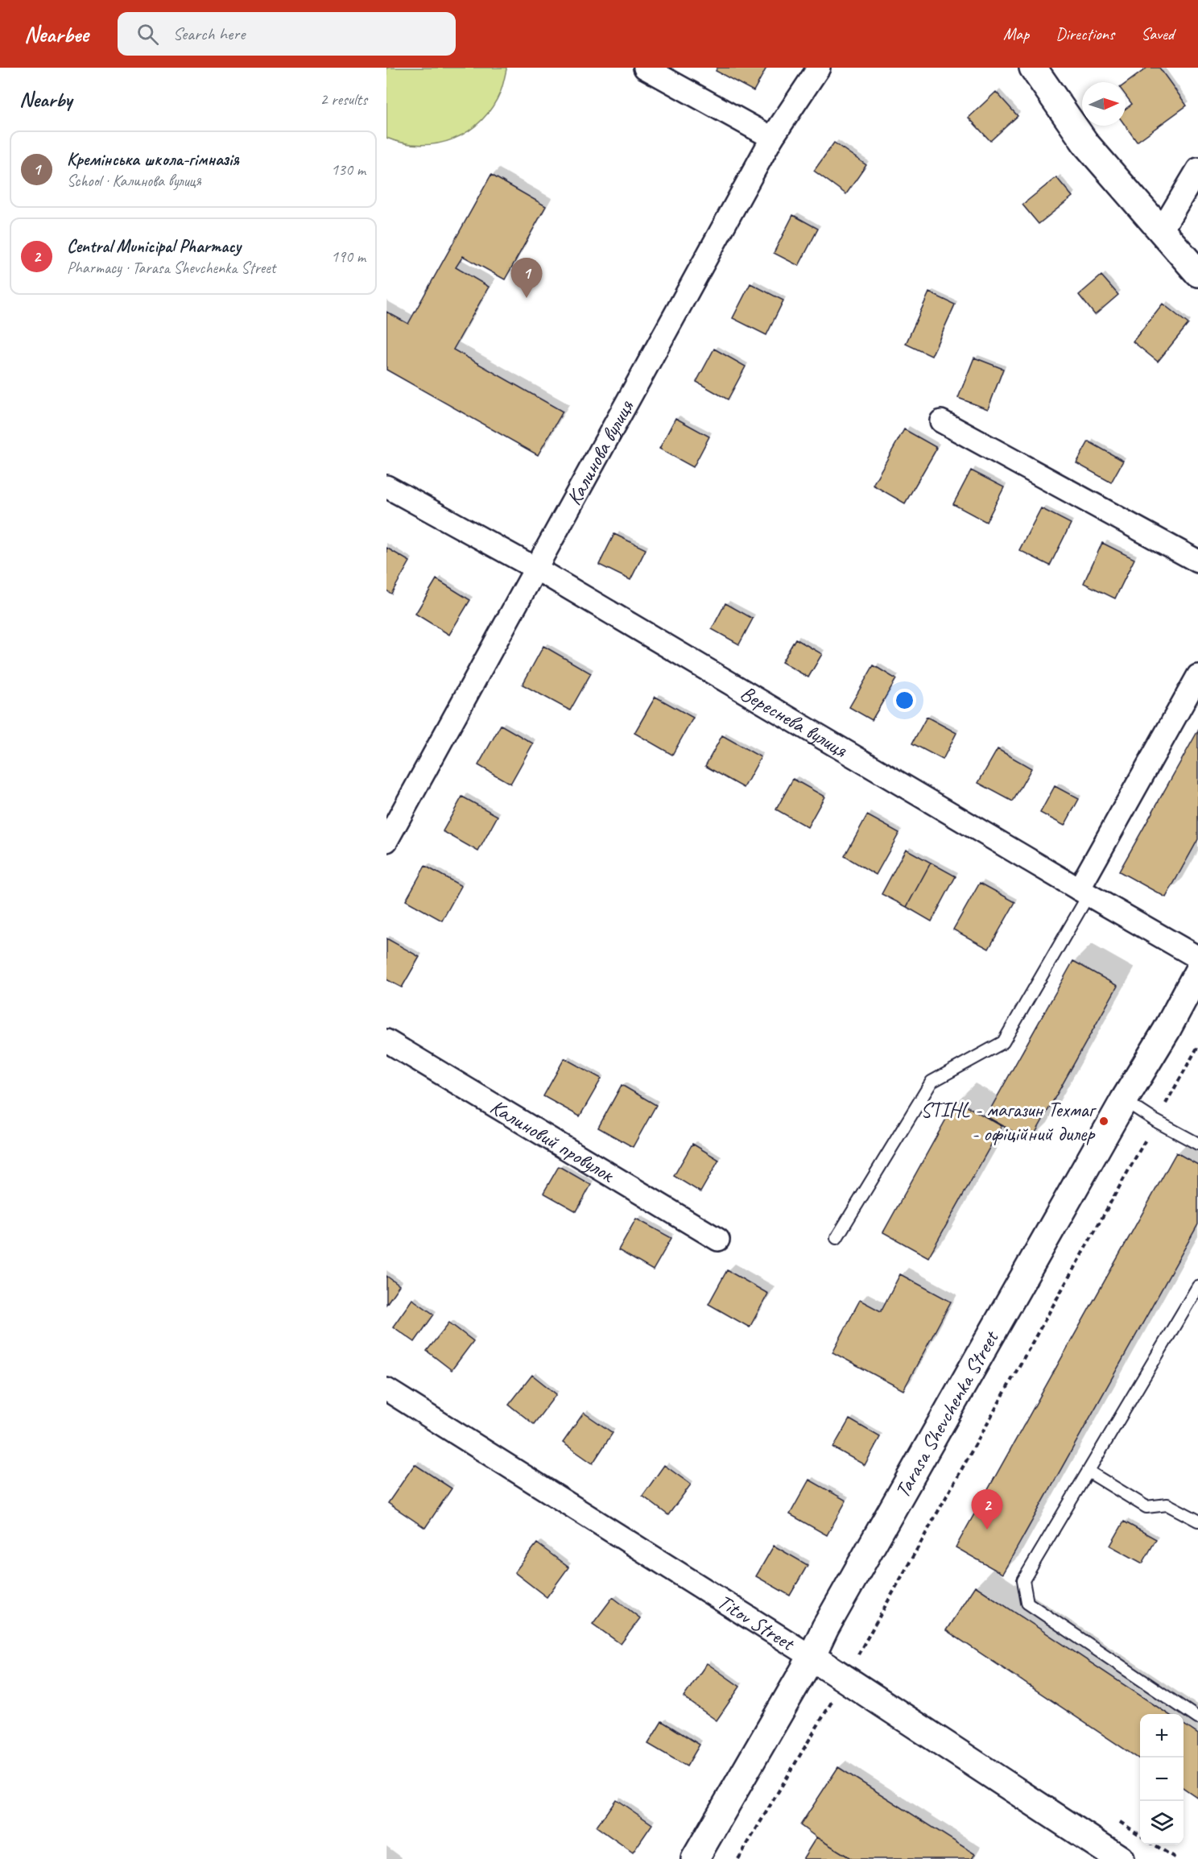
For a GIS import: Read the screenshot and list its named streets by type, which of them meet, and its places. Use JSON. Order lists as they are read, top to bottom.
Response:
{
  "streets": {
    "street": [
      "Калинова вулиця",
      "Вереснева вулиця",
      "Калиновий провулок",
      "Tarasa Shevchenka Street",
      "Titov Street"
    ]
  },
  "crossings": [
    ["Калинова вулиця", "Вереснева вулиця"],
    ["Tarasa Shevchenka Street", "Titov Street"]
  ],
  "places": ["STIHL - магазин Техмаг - офіційний дилер"],
  "north": "right",
  "page": {
    "header": "Nearbee",
    "search": "Search here",
    "nav": ["Map", "Directions", "Saved"],
    "heading": ["Nearby", "2 results"],
    "list": [
      {
        "mark": "1",
        "name": "Кремінська школа-гімназія",
        "note": "School · Калинова вулиця",
        "value": "130 m"
      },
      {
        "mark": "2",
        "name": "Central Municipal Pharmacy",
        "note": "Pharmacy · Tarasa Shevchenka Street",
        "value": "190 m"
      }
    ],
    "pins": ["1", "2"],
    "map_buttons": ["+", "−"]
  }
}
